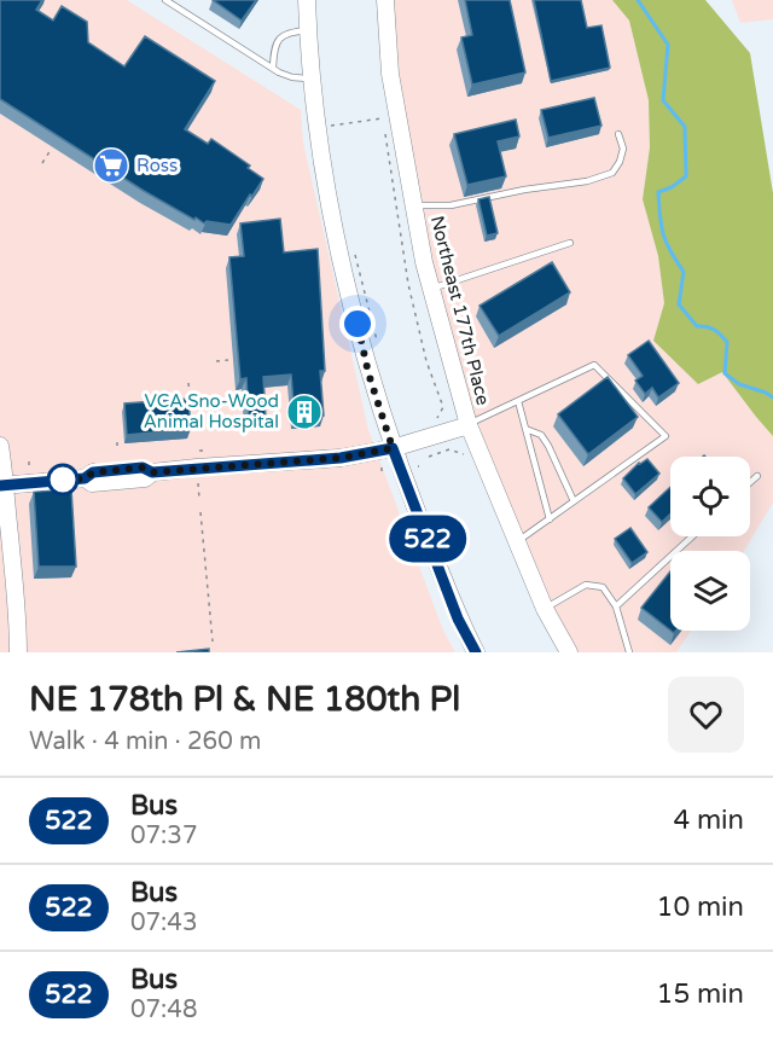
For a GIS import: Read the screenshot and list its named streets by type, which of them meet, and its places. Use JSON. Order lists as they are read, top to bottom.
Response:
{
  "streets": {
    "street": ["Northeast 177th Place"]
  },
  "places": {
    "supermarket": ["Ross"],
    "building": ["VCA Sno-Wood Animal Hospital"]
  },
  "lines": ["bus line 522"],
  "page": {
    "on_map": "522",
    "heading": ["NE 178th Pl & NE 180th Pl", "Walk · 4 min · 260 m"],
    "list": [
      {
        "mark": "522",
        "name": "Bus",
        "note": "07:37",
        "value": "4 min"
      },
      {
        "mark": "522",
        "name": "Bus",
        "note": "07:43",
        "value": "10 min"
      },
      {
        "mark": "522",
        "name": "Bus",
        "note": "07:48",
        "value": "15 min"
      }
    ]
  }
}
